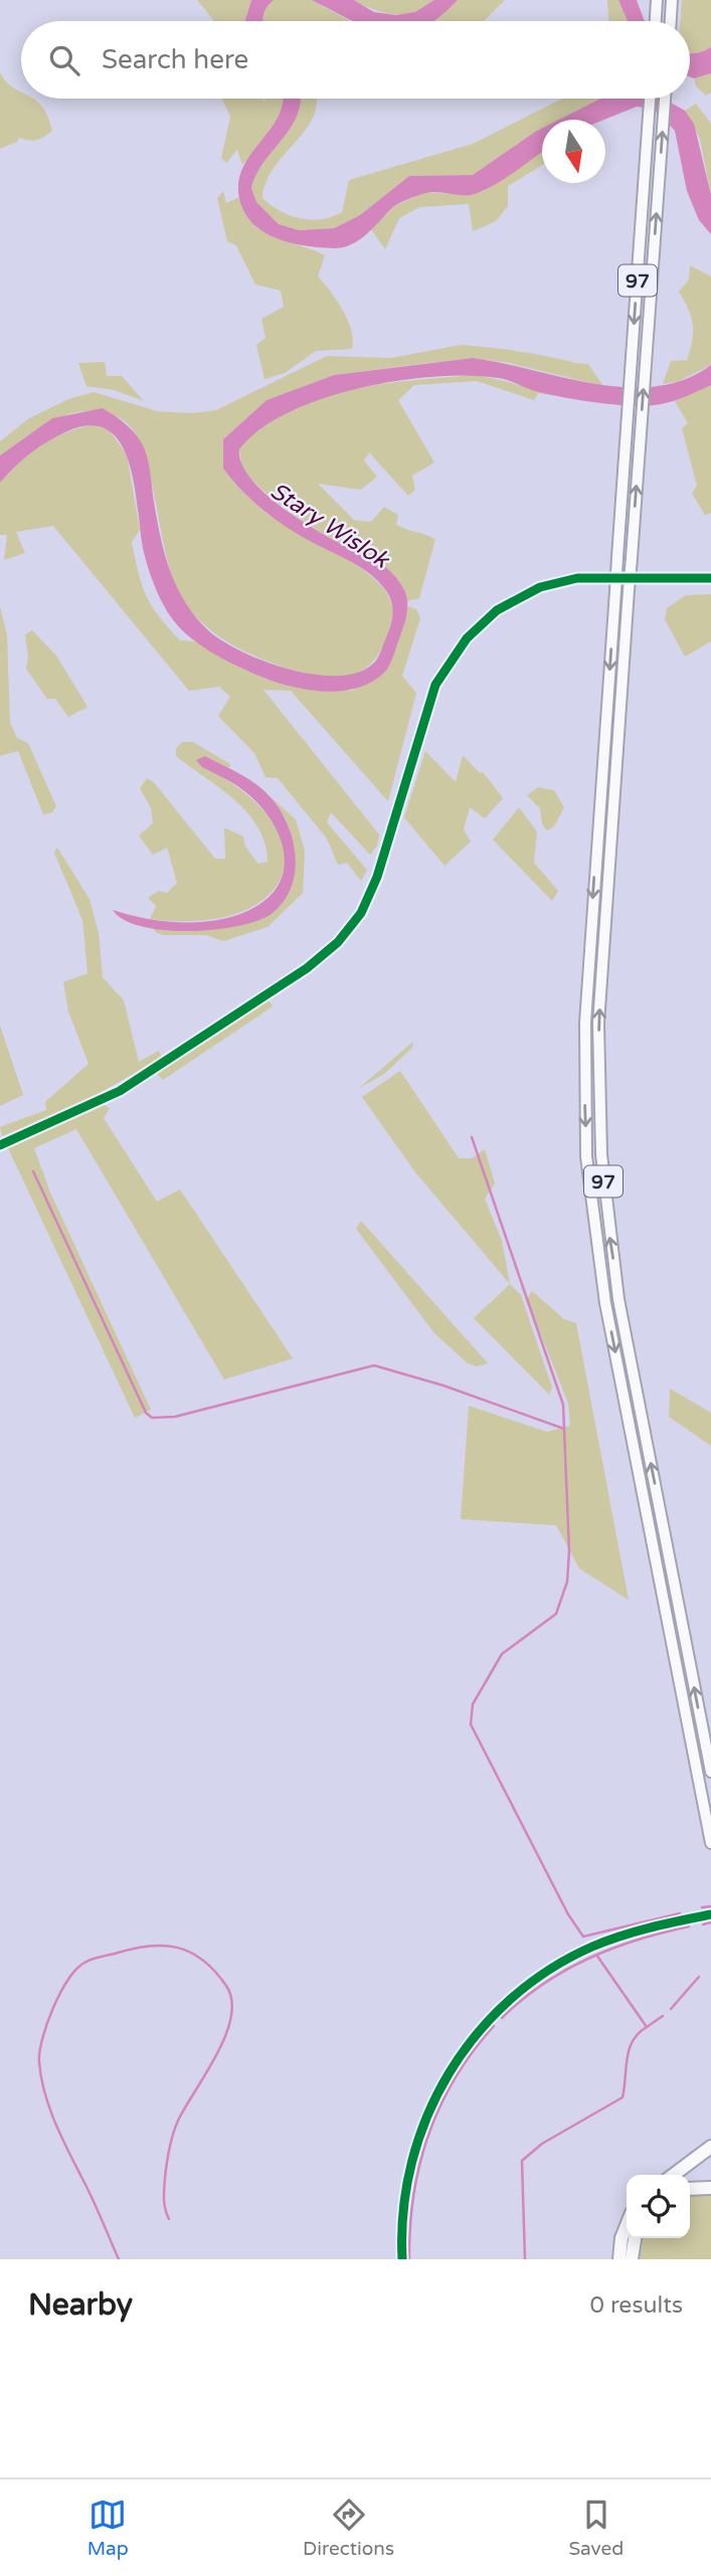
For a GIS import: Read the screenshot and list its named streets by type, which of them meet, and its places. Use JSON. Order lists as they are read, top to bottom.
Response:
{
  "streets": {
    "main road": ["97"]
  },
  "water": ["Stary Wislok"],
  "north": "bottom",
  "page": {
    "search": "Search here",
    "heading": ["Nearby", "0 results"],
    "nav": ["Map", "Directions", "Saved"]
  }
}
